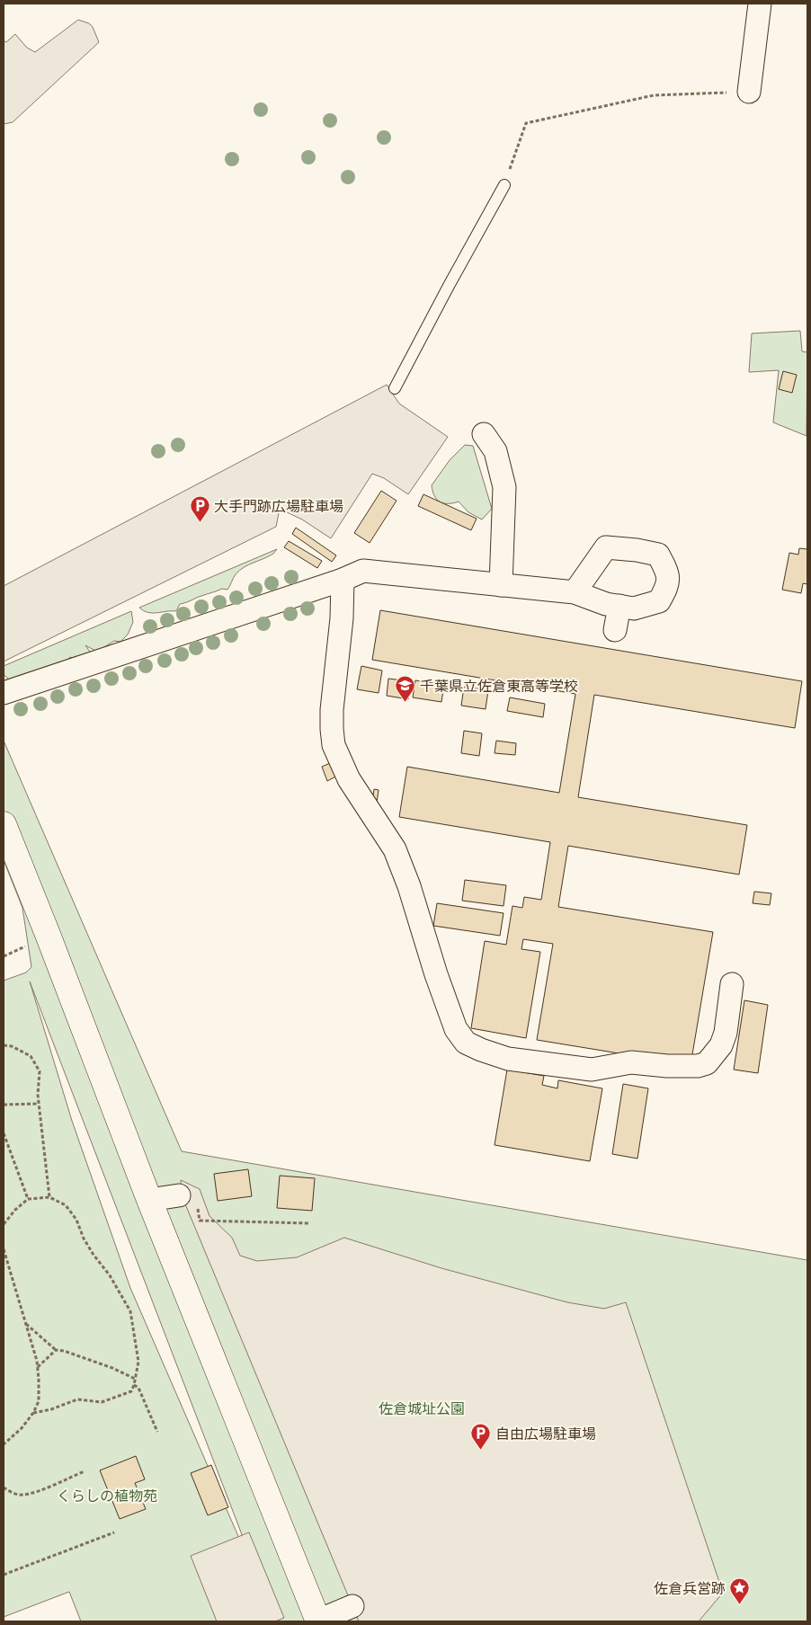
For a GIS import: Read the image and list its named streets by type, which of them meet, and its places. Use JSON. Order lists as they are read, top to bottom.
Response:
{
  "parks": ["佐倉城址公園", "くらしの植物苑"],
  "places": {
    "parking": ["大手門跡広場駐車場", "自由広場駐車場"],
    "school or university": ["千葉県立佐倉東高等学校"],
    "place": ["佐倉兵営跡"]
  }
}
